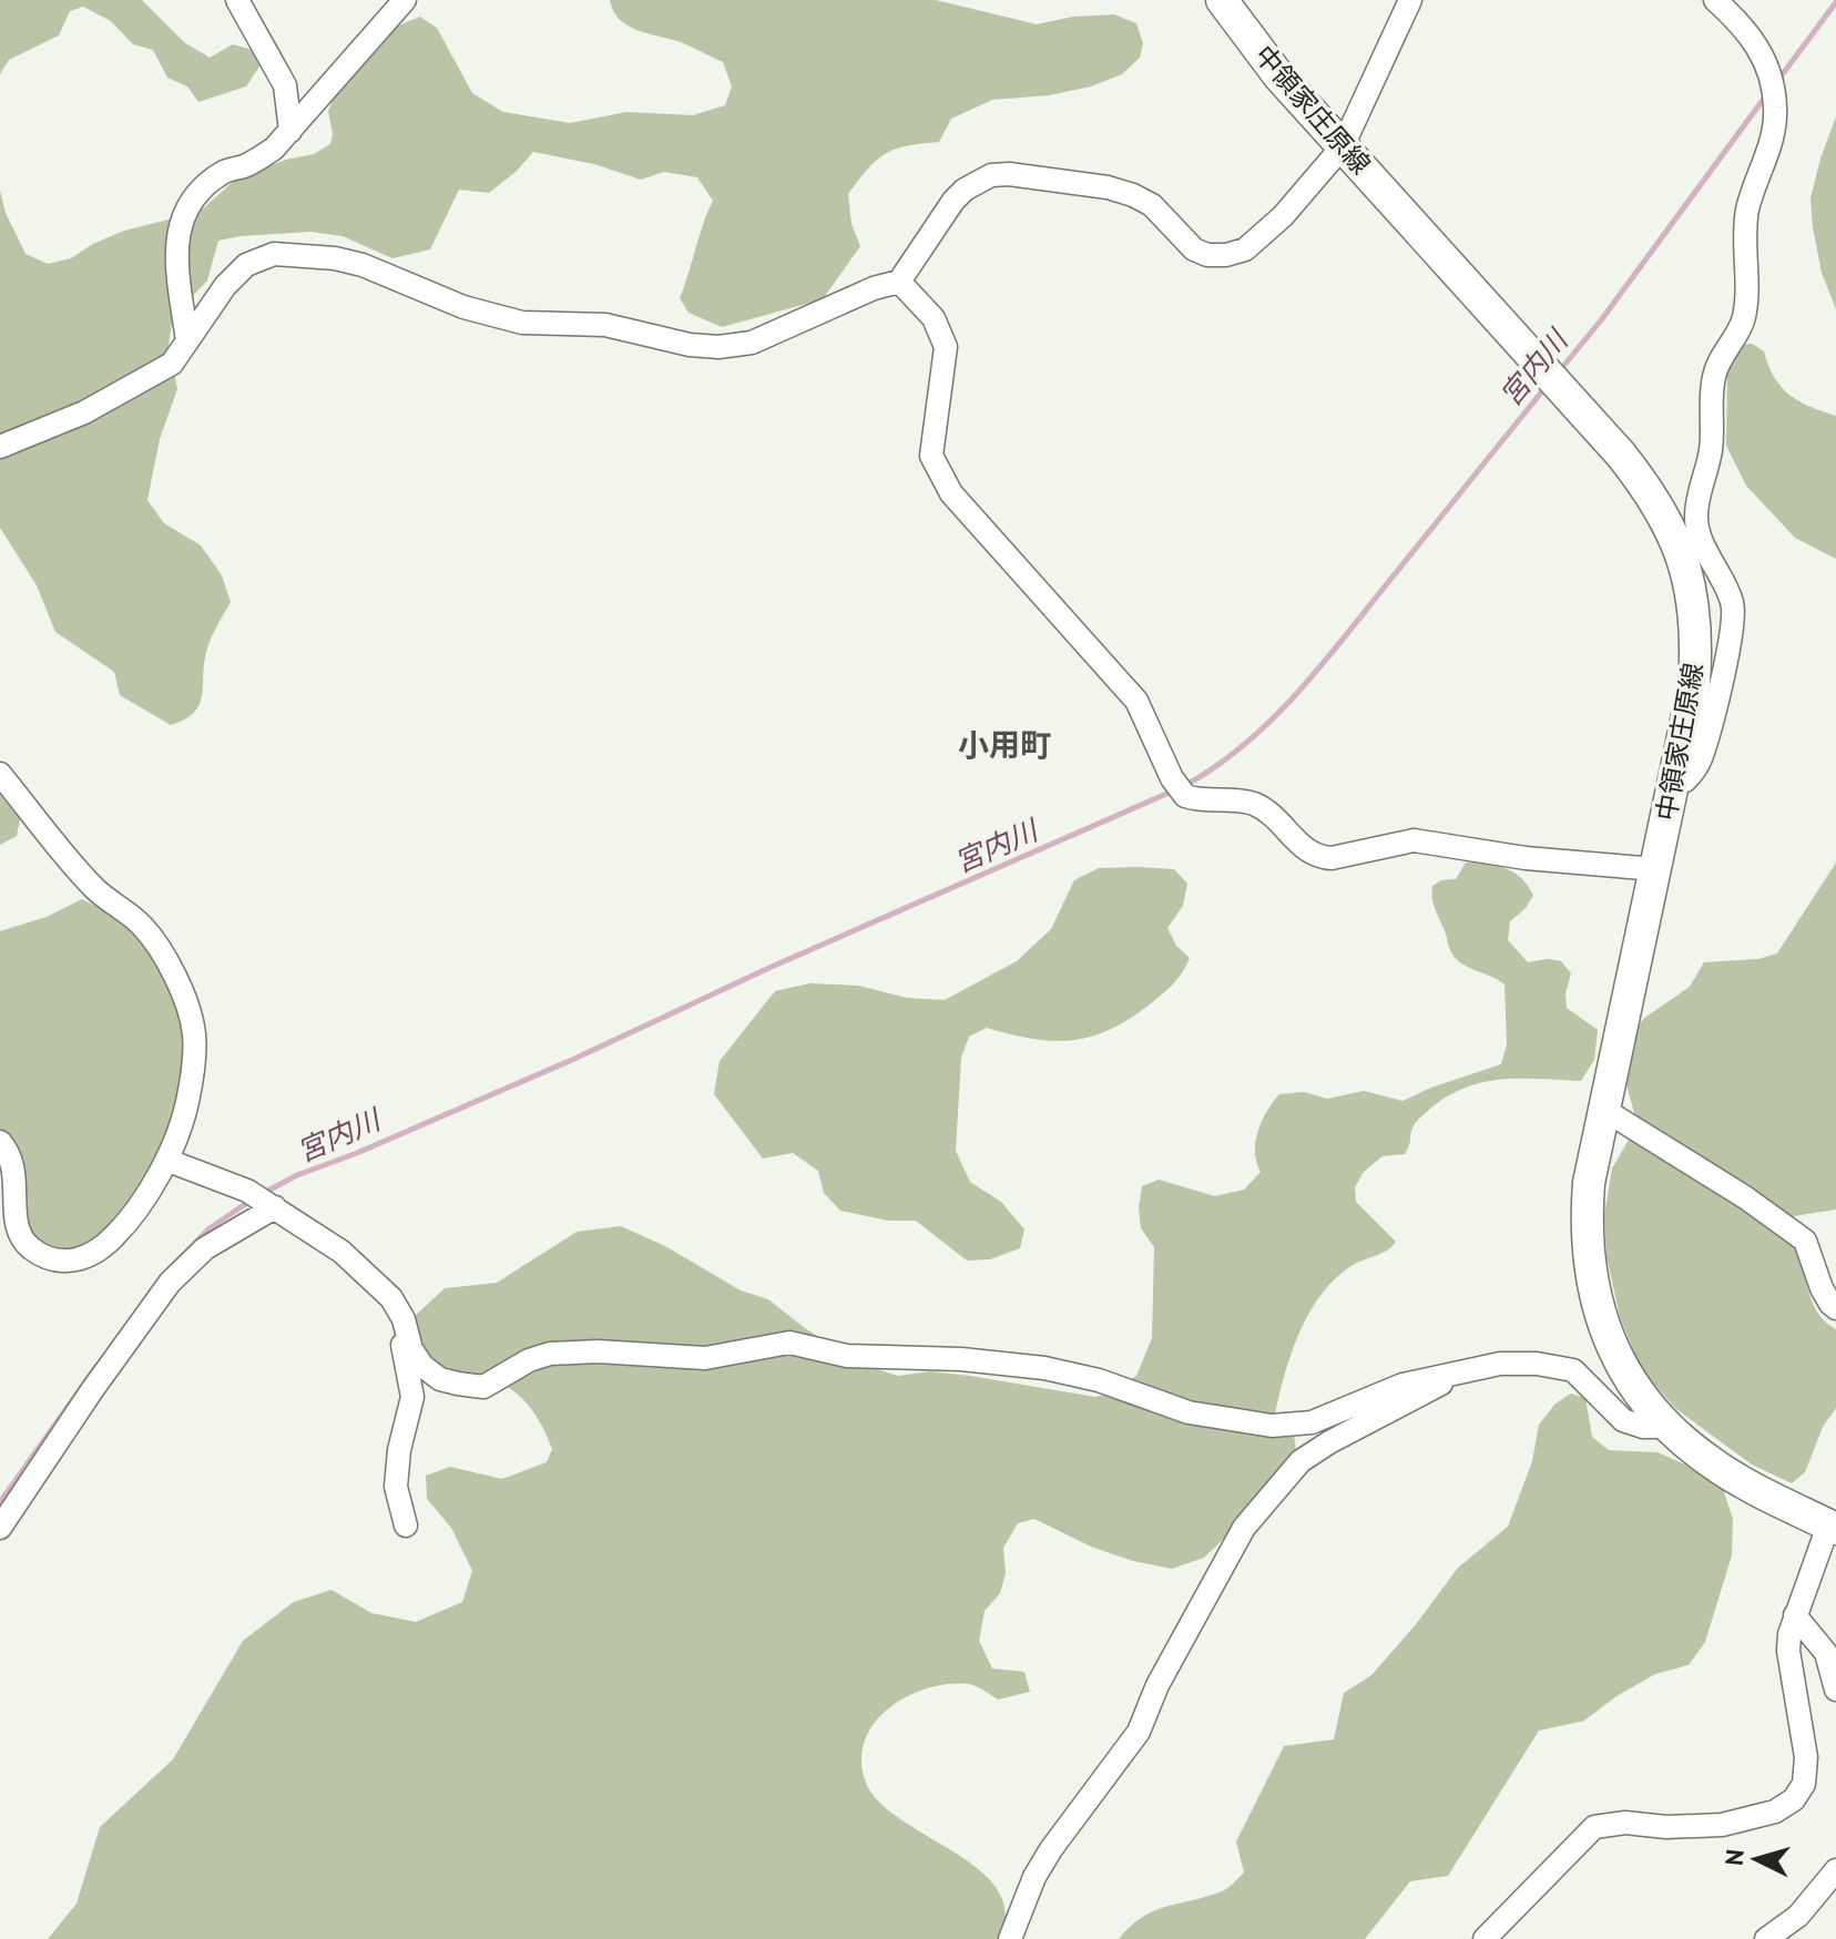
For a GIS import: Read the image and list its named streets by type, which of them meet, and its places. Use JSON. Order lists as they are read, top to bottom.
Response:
{
  "streets": {
    "main road": ["中領家庄原線"]
  },
  "districts": ["小用町"],
  "water": ["宮内川"],
  "north": "left"
}
